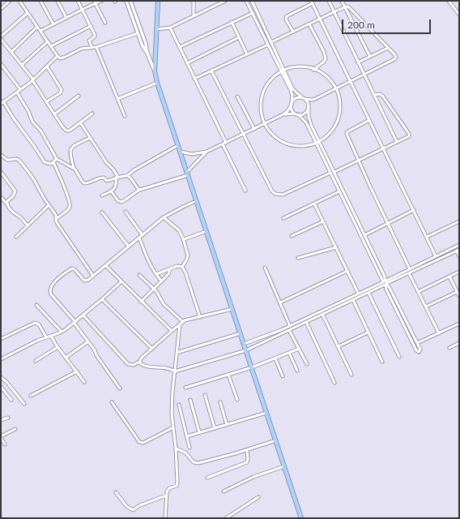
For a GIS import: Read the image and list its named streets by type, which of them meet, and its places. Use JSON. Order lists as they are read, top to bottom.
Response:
{
  "scale_bar": "200 m"
}
